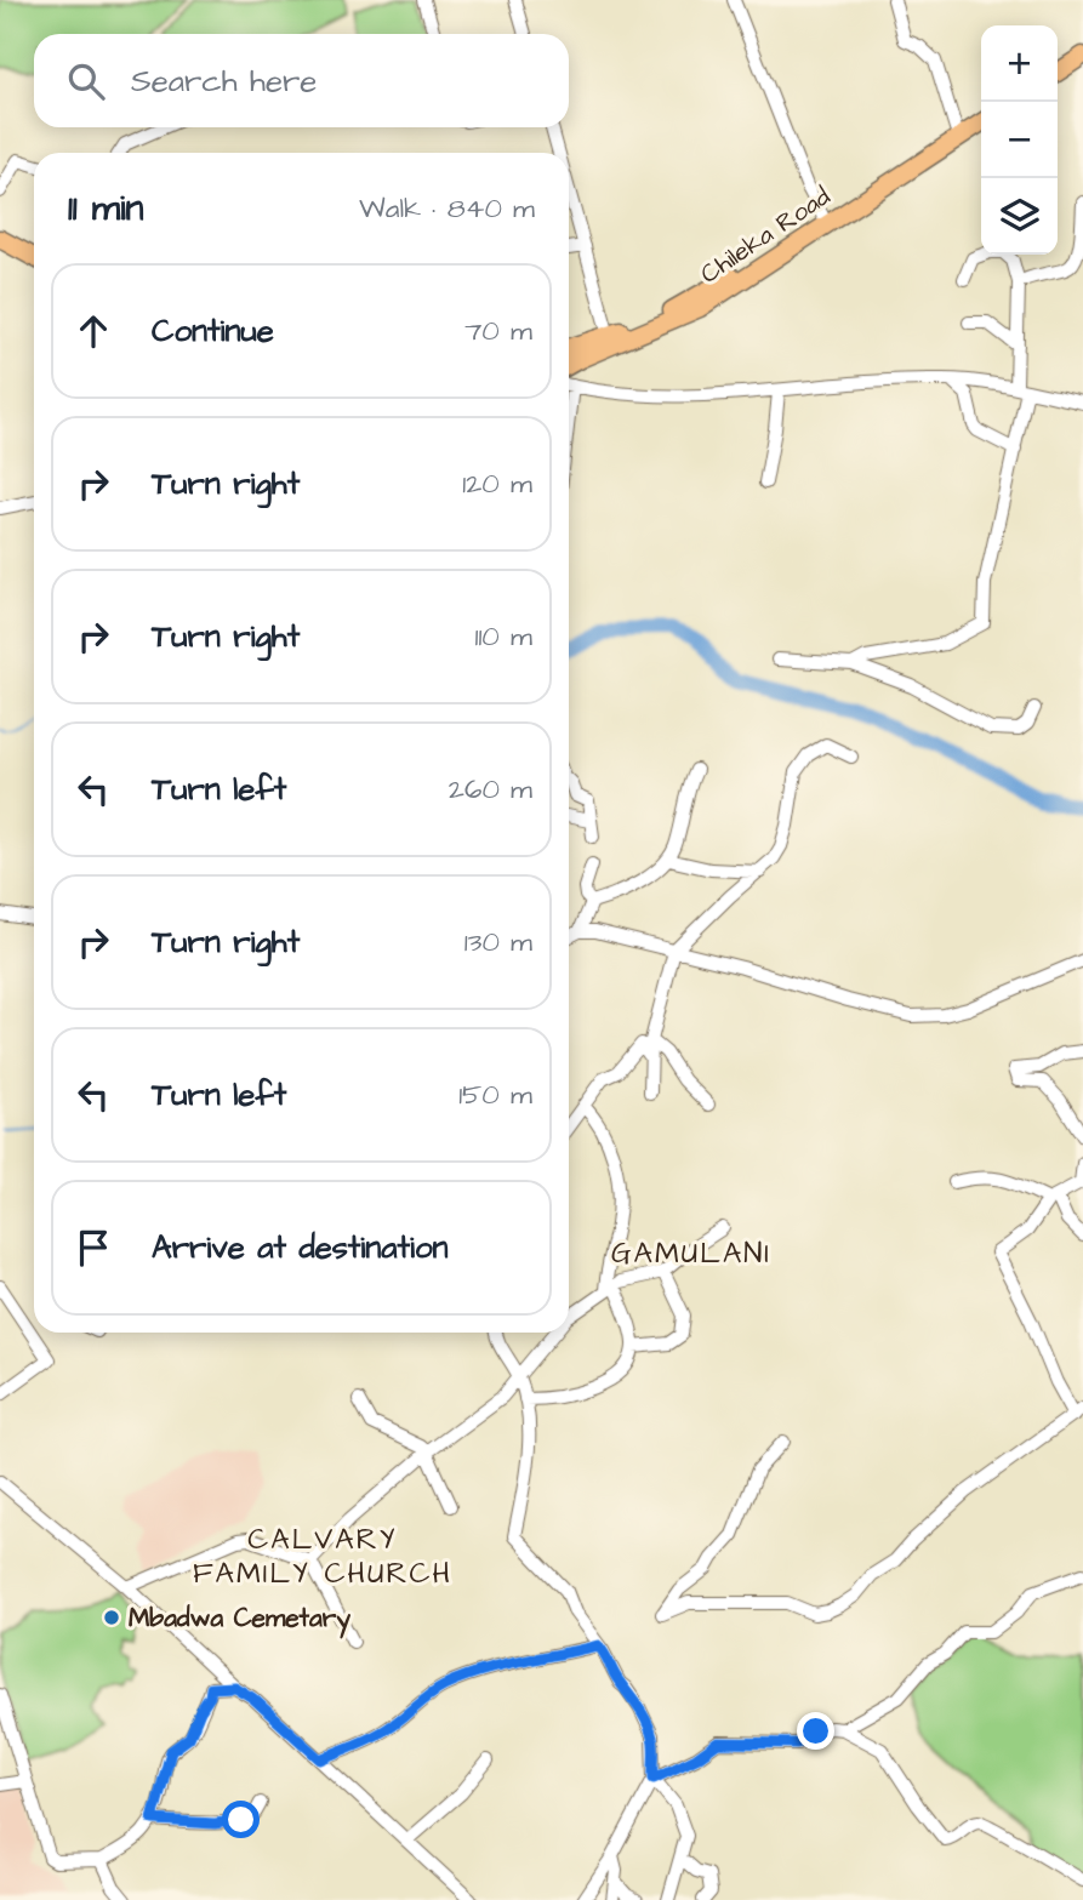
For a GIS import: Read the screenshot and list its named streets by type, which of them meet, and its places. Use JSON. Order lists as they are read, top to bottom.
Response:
{
  "streets": {
    "highway": ["Chileka Road"]
  },
  "districts": ["GAMULANI", "CALVARY FAMILY CHURCH"],
  "places": ["Mbadwa Cemetary"],
  "page": {
    "map_buttons": ["+", "−"],
    "search": "Search here",
    "heading": ["11 min", "Walk · 840 m"],
    "list": [
      ["Continue", "70 m"],
      ["Turn right", "120 m"],
      ["Turn right", "110 m"],
      ["Turn left", "260 m"],
      ["Turn right", "130 m"],
      ["Turn left", "150 m"],
      "Arrive at destination"
    ]
  }
}
